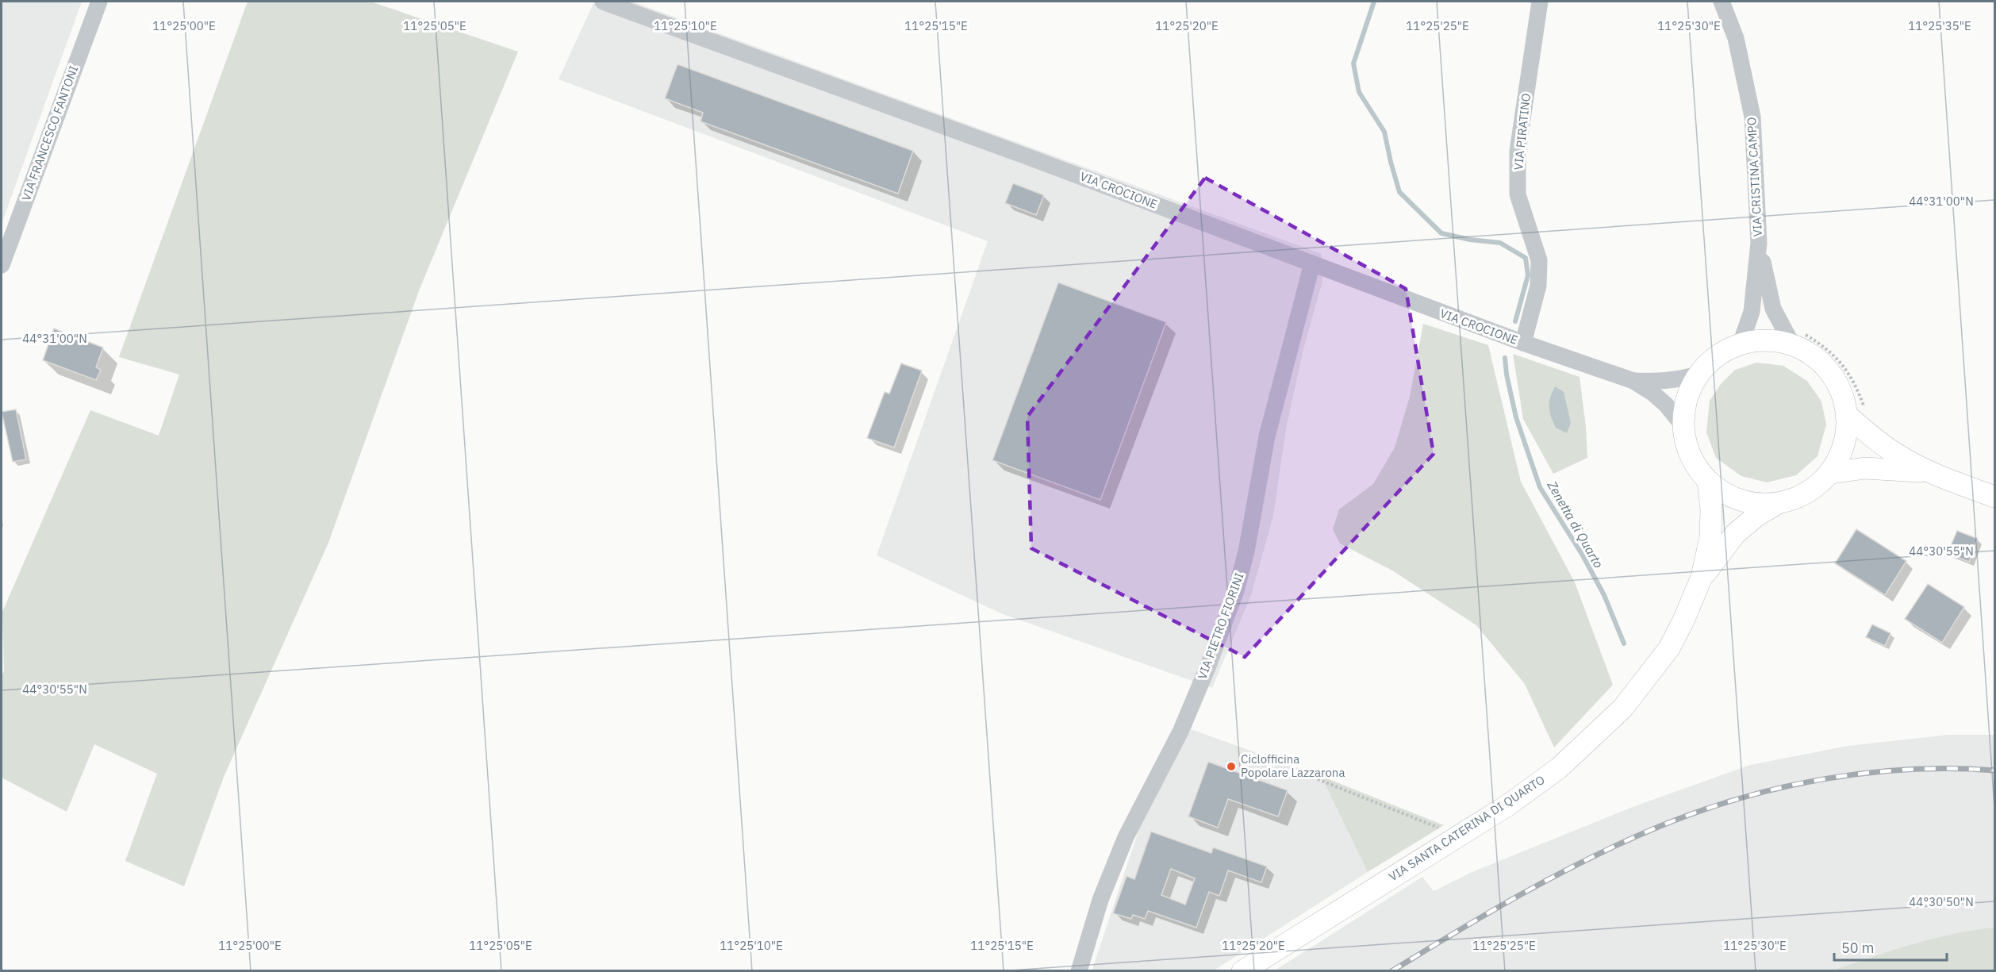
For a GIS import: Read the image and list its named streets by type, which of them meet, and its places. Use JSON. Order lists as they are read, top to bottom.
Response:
{
  "streets": {
    "main road": ["VIA SANTA CATERINA DI QUARTO"],
    "street": [
      "VIA PIRATINO",
      "VIA FRANCESCO FANTONI",
      "VIA CRISTINA CAMPO",
      "VIA CROCIONE",
      "VIA PIETRO FIORINI"
    ]
  },
  "crossings": [
    ["VIA PIRATINO", "VIA CROCIONE"],
    ["VIA CRISTINA CAMPO", "VIA CROCIONE"],
    ["VIA CRISTINA CAMPO", "VIA SANTA CATERINA DI QUARTO"],
    ["VIA CROCIONE", "VIA PIETRO FIORINI"],
    ["VIA CROCIONE", "VIA SANTA CATERINA DI QUARTO"]
  ],
  "water": ["Zenetta di Quarto"],
  "places": ["Ciclofficina Popolare Lazzarona"],
  "scale_bar": "50 m",
  "coordinates": [
    "11°25'00\"E",
    "11°25'05\"E",
    "11°25'10\"E",
    "11°25'15\"E",
    "11°25'20\"E",
    "11°25'25\"E",
    "11°25'30\"E",
    "11°25'35\"E",
    "44°31'00\"N",
    "44°30'55\"N",
    "44°30'50\"N"
  ]
}
